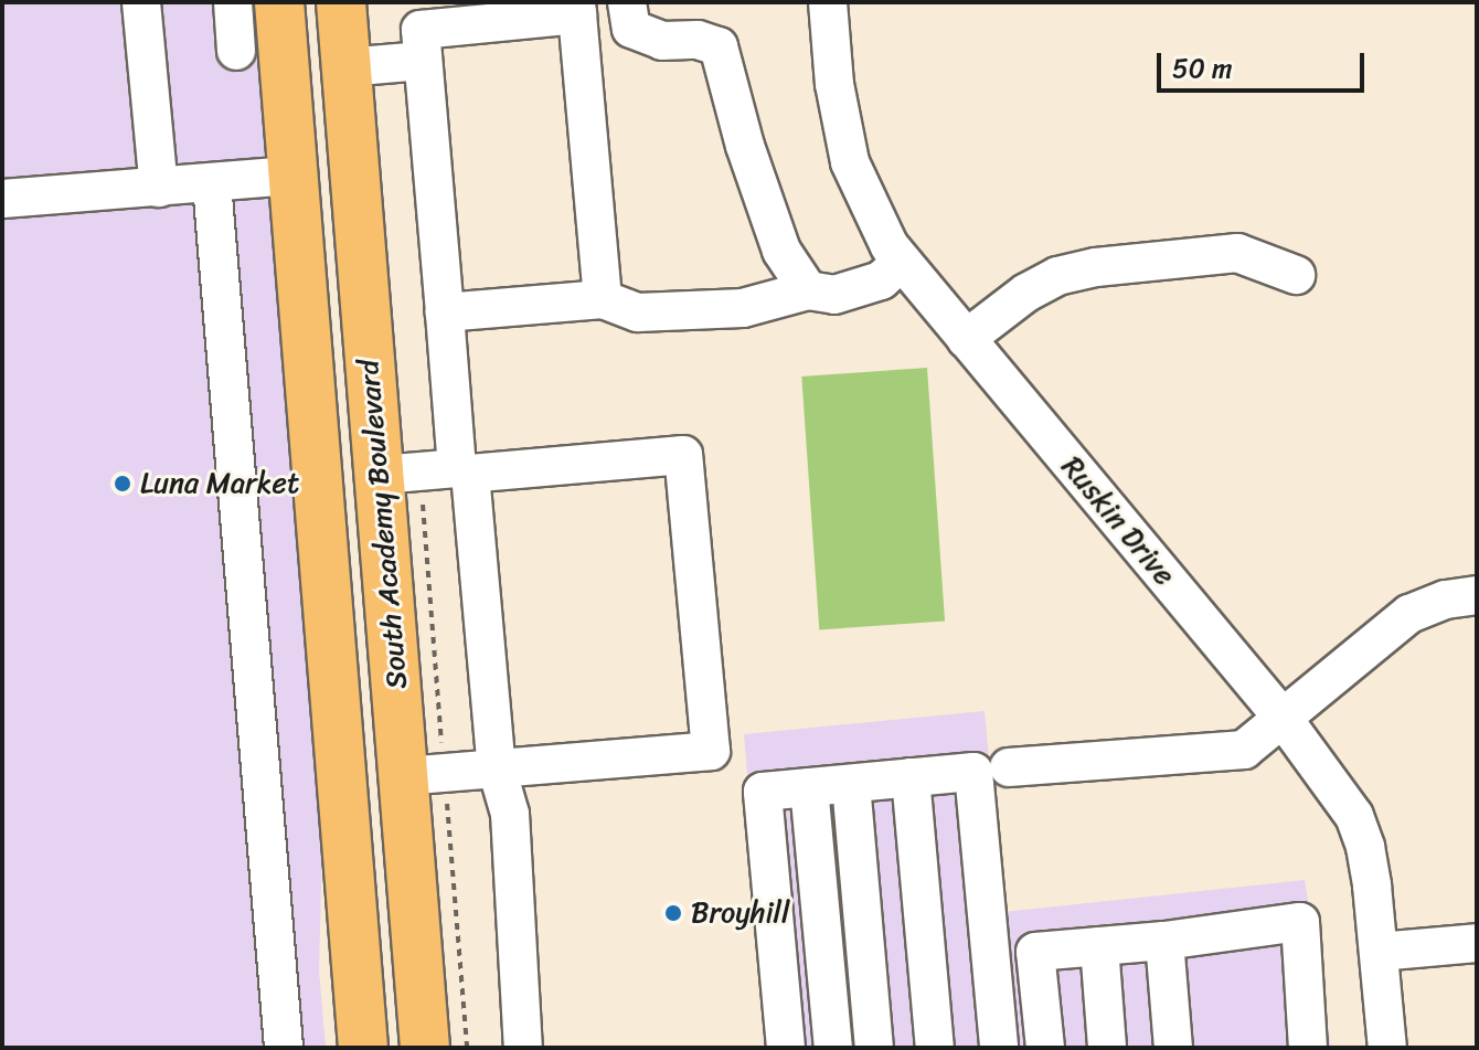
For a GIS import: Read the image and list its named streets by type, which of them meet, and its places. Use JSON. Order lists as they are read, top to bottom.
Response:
{
  "streets": {
    "highway": ["South Academy Boulevard"],
    "street": ["Ruskin Drive"]
  },
  "places": ["Luna Market", "Broyhill"],
  "scale_bar": "50 m"
}
